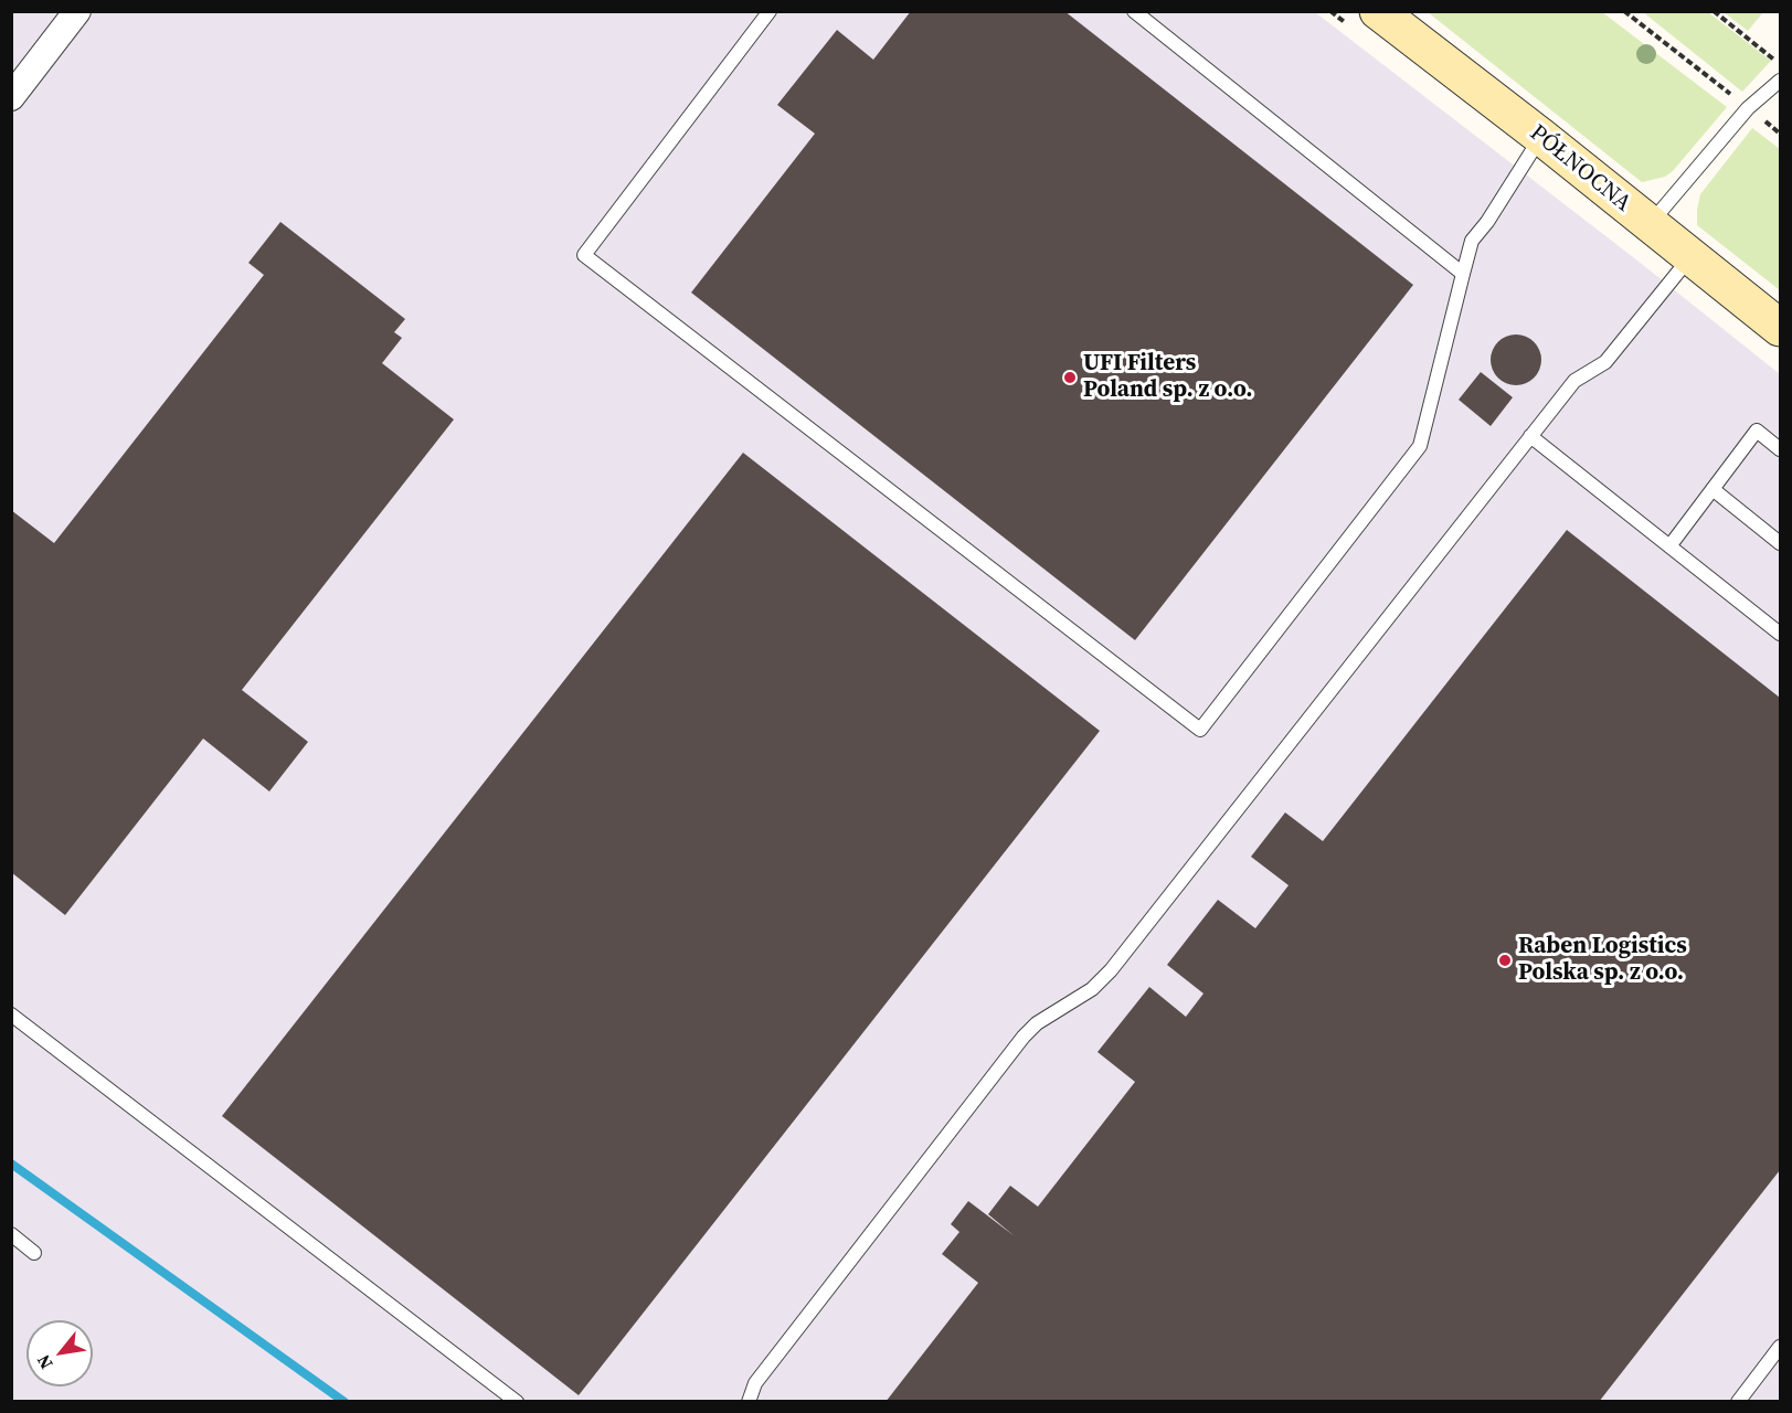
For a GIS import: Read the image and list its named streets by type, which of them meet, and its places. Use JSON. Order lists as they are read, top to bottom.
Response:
{
  "streets": {
    "street": ["PÓŁNOCNA"]
  },
  "places": ["UFI Filters Poland sp. z o.o.", "Raben Logistics Polska sp. z o.o."],
  "north": "bottom left"
}
